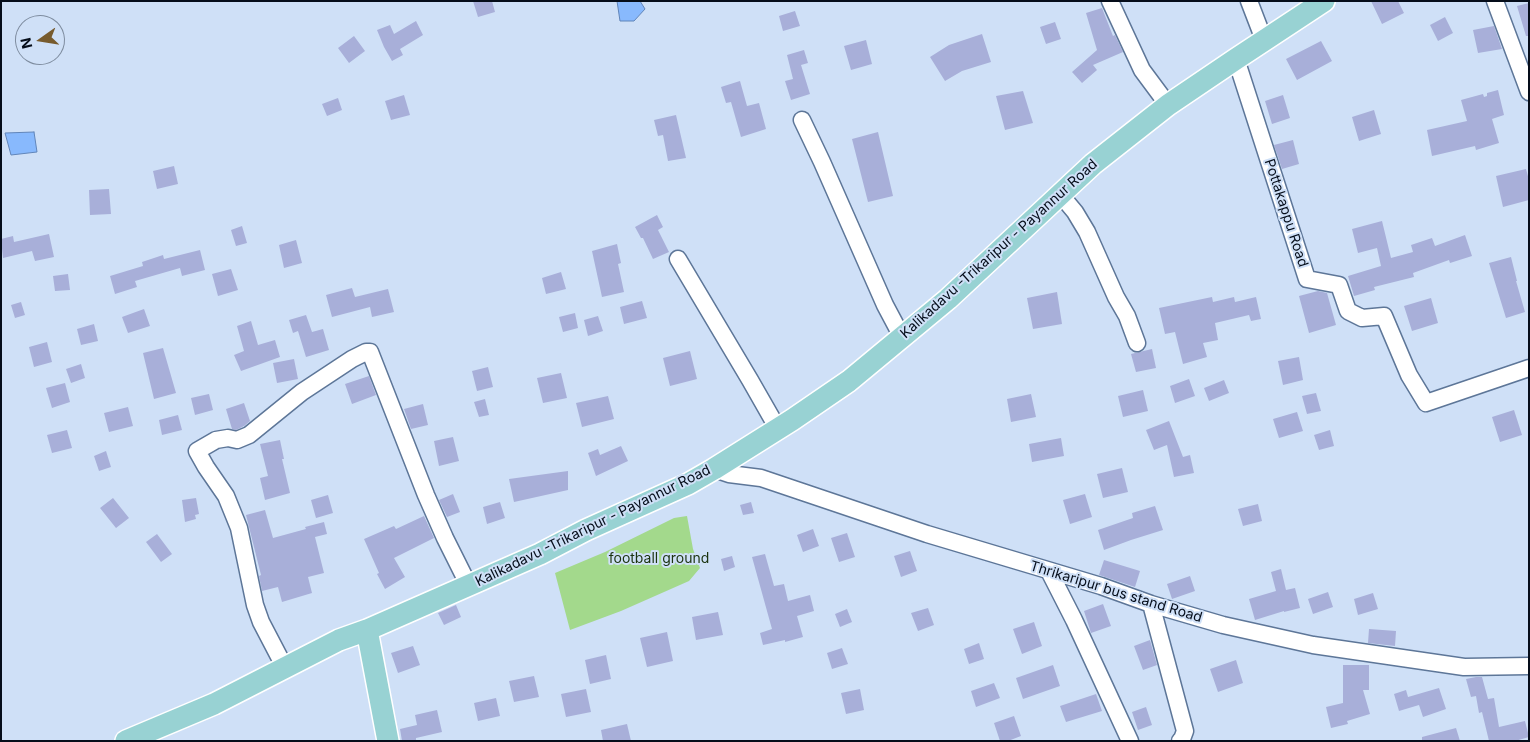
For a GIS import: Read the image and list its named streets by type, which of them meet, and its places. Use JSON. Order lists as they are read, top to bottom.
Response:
{
  "streets": {
    "main road": ["Kalikadavu -Trikaripur - Payannur Road"],
    "street": ["Pottakappu Road", "Thrikaripur bus stand Road"]
  },
  "crossings": [
    ["Pottakappu Road", "Kalikadavu -Trikaripur - Payannur Road"],
    ["Kalikadavu -Trikaripur - Payannur Road", "Thrikaripur bus stand Road"]
  ],
  "parks": ["football ground"],
  "north": "left"
}
